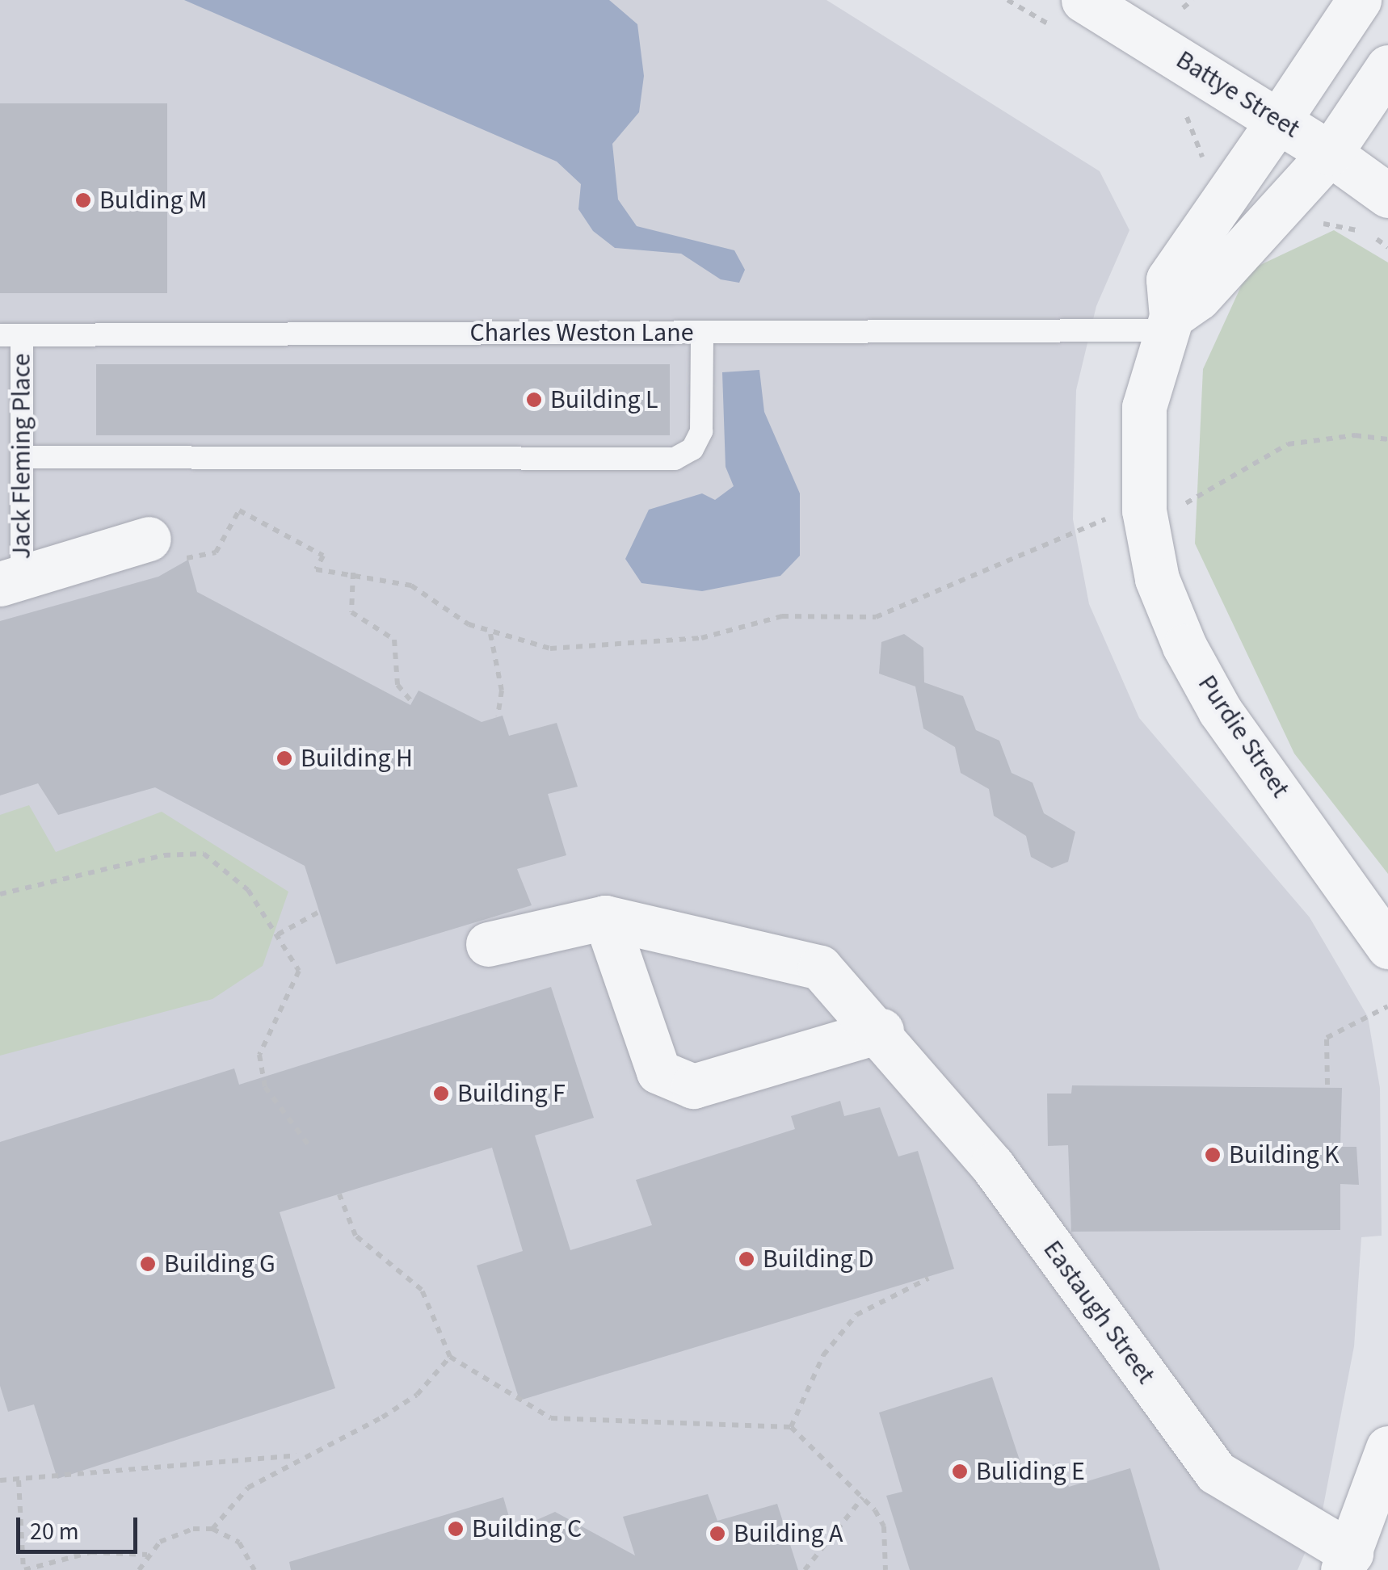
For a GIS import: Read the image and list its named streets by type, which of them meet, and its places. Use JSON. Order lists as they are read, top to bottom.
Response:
{
  "streets": {
    "street": [
      "Battye Street",
      "Jack Fleming Place",
      "Purdie Street",
      "Eastaugh Street"
    ],
    "lane": ["Charles Weston Lane"]
  },
  "crossings": [
    ["Battye Street", "Purdie Street"],
    ["Charles Weston Lane", "Jack Fleming Place"],
    ["Charles Weston Lane", "Purdie Street"]
  ],
  "places": [
    "Bulding M",
    "Building L",
    "Building H",
    "Building F",
    "Building K",
    "Building D",
    "Building G",
    "Buliding E",
    "Building C",
    "Building A"
  ],
  "scale_bar": "20 m"
}
